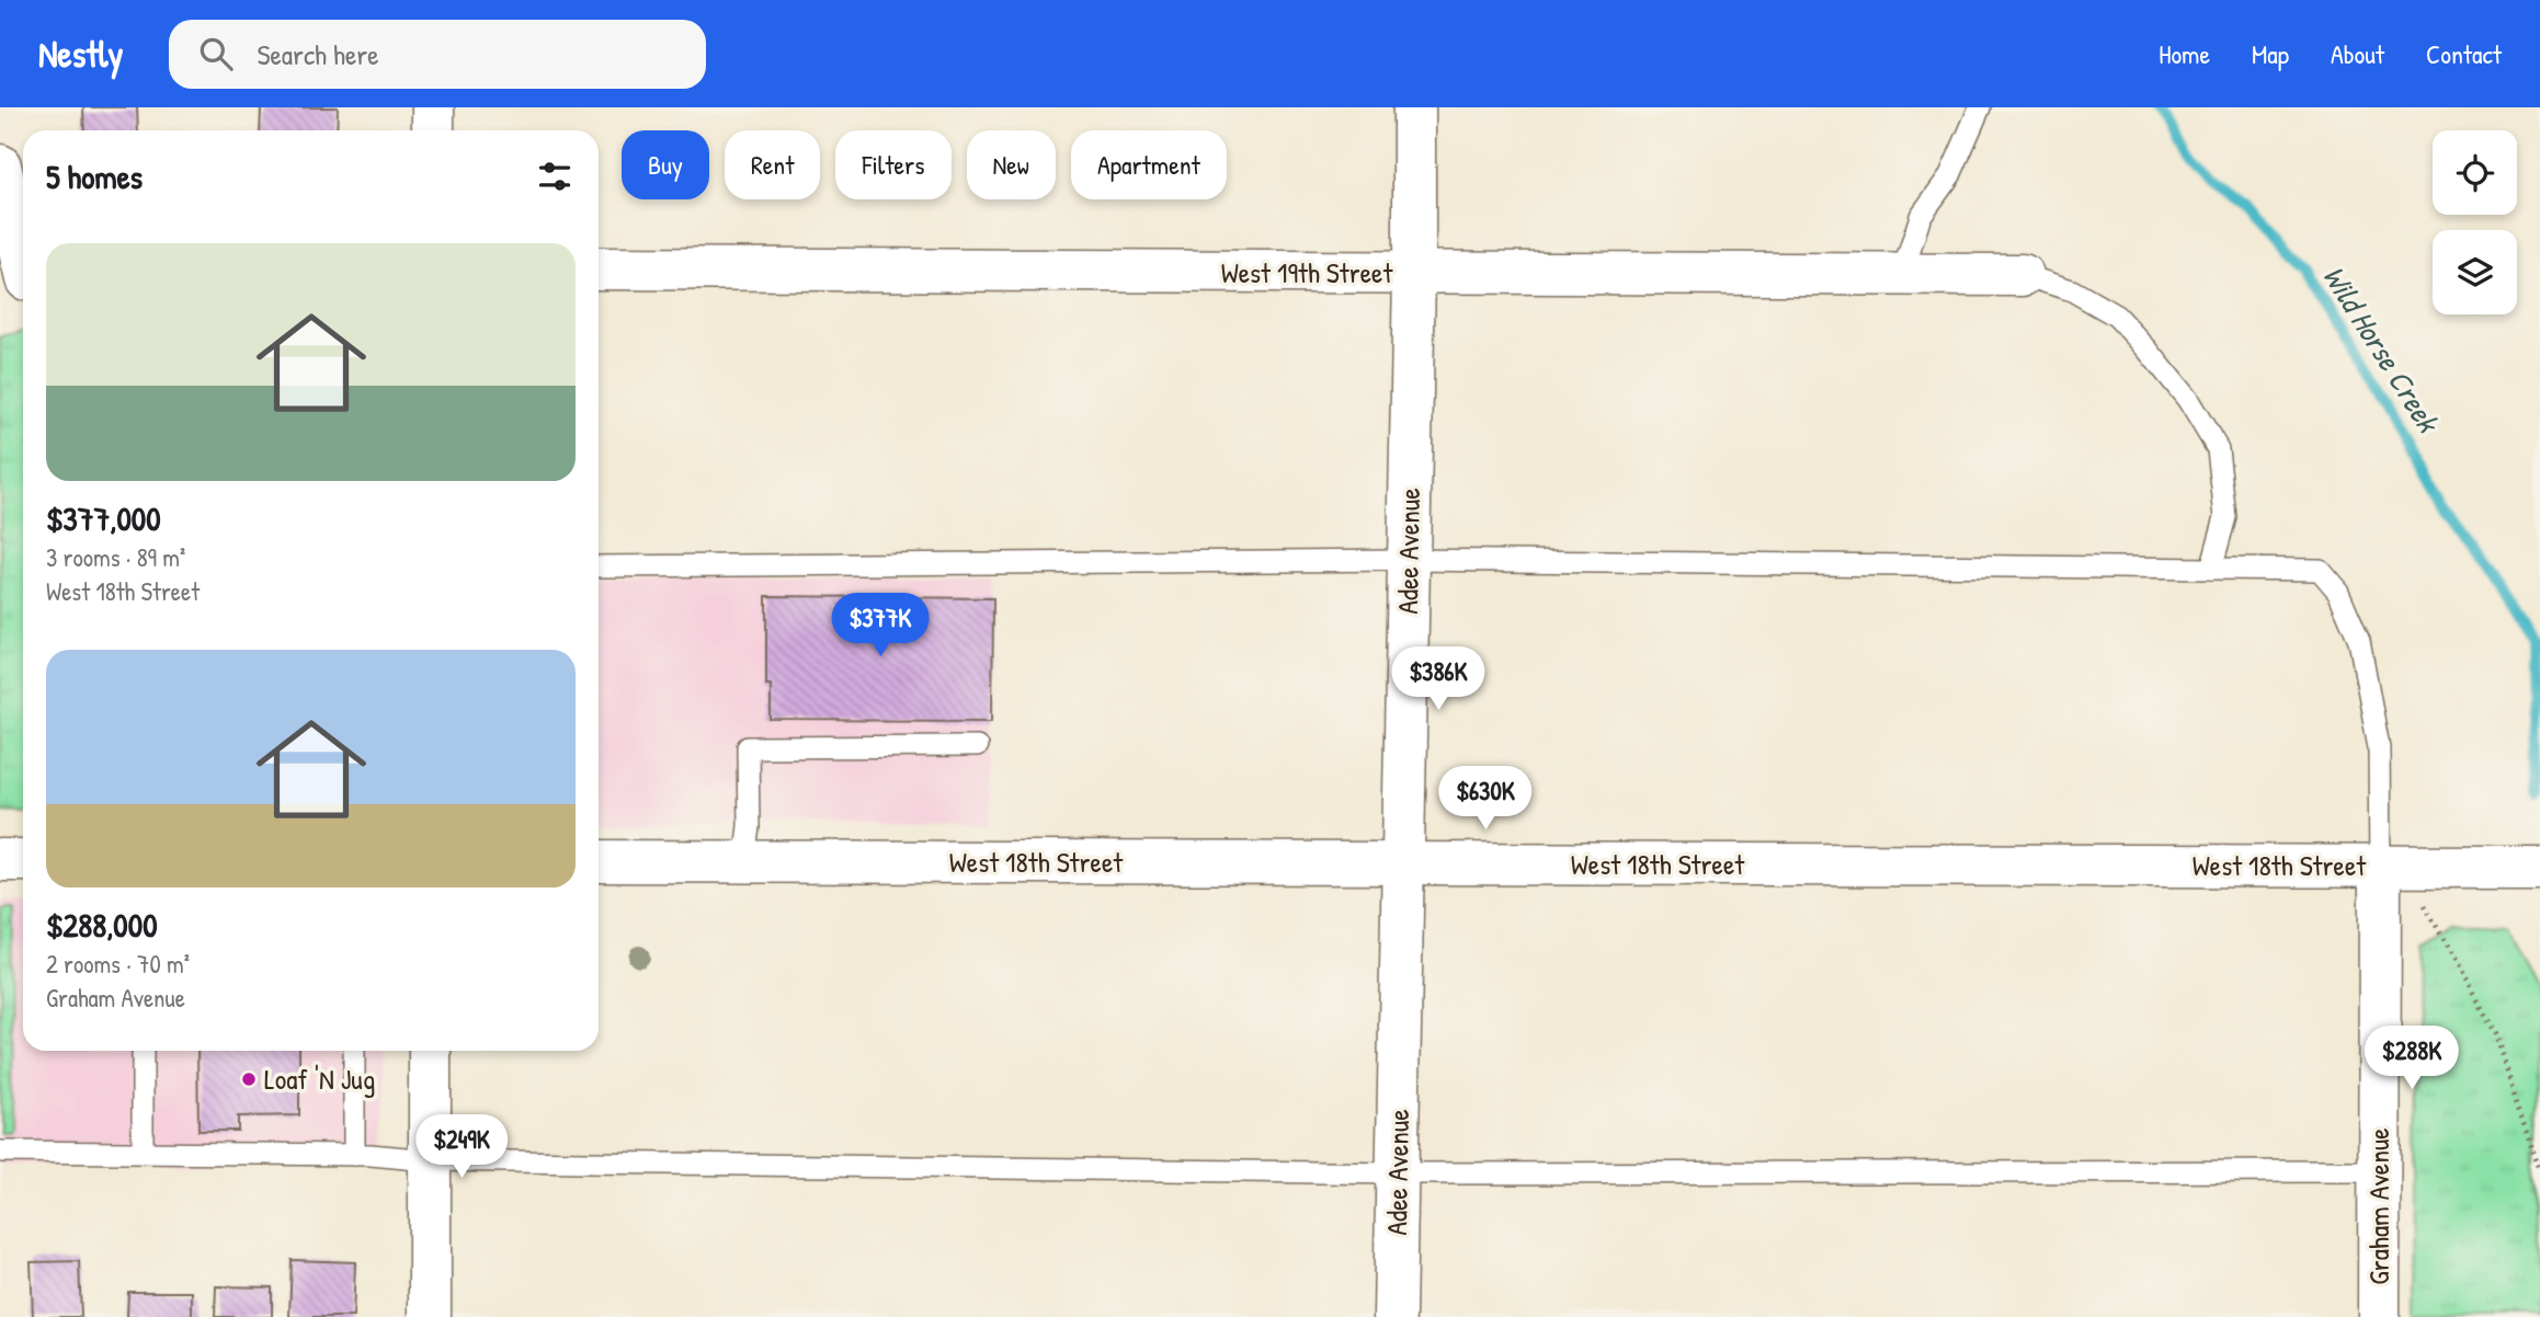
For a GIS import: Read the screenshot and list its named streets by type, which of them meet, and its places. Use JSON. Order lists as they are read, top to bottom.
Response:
{
  "streets": {
    "street": [
      "West 19th Street",
      "Adee Avenue",
      "West 18th Street",
      "Graham Avenue"
    ]
  },
  "crossings": [
    ["West 19th Street", "Adee Avenue"],
    ["Adee Avenue", "West 18th Street"],
    ["West 18th Street", "Graham Avenue"]
  ],
  "water": ["Wild Horse Creek"],
  "places": ["Loaf 'N Jug"],
  "page": {
    "header": "Nestly",
    "search": "Search here",
    "nav": [
      "Home",
      "Map",
      "About",
      "Contact"
    ],
    "chip": [
      "Buy",
      "Rent",
      "Filters",
      "New",
      "Apartment"
    ],
    "heading": "5 homes",
    "list": [
      {
        "name": "$377,000",
        "note": "3 rooms · 89 m² · West 18th Street"
      },
      {
        "name": "$288,000",
        "note": "2 rooms · 70 m² · Graham Avenue"
      }
    ],
    "price": [
      "$377K",
      "$386K",
      "$630K",
      "$288K",
      "$249K"
    ]
  }
}
